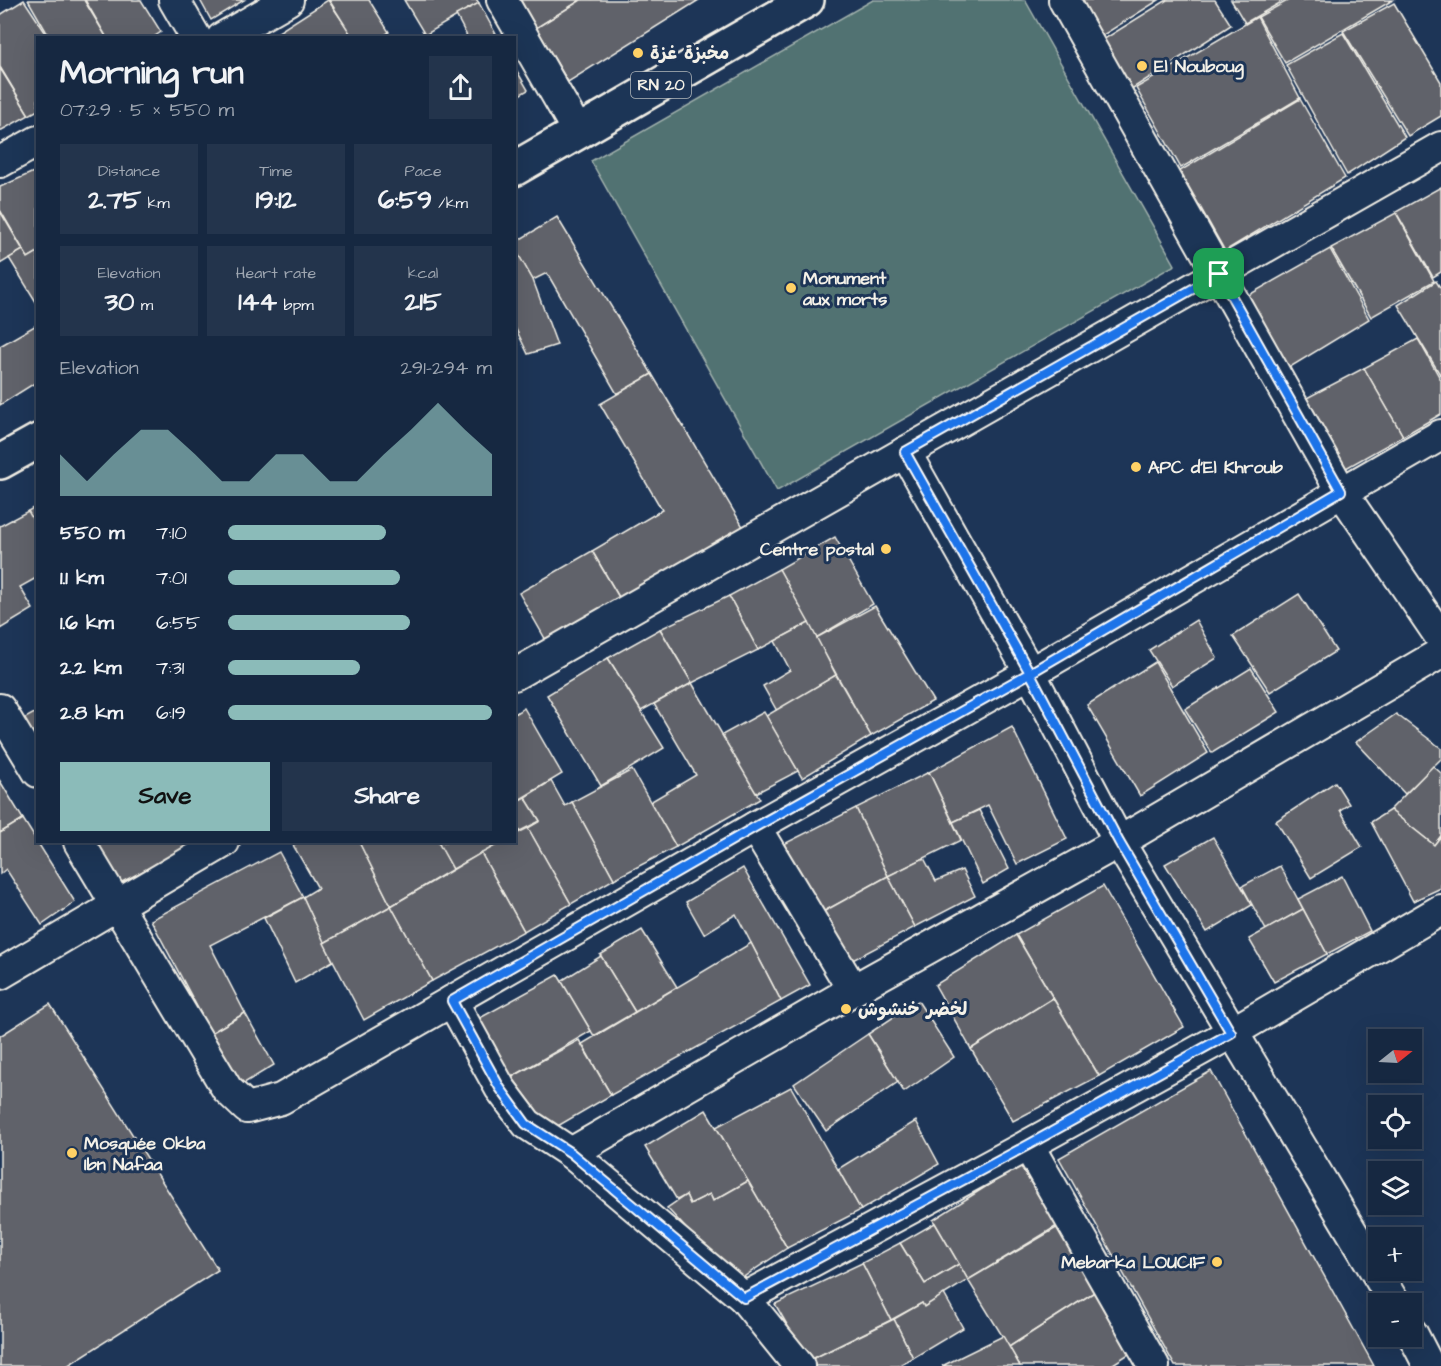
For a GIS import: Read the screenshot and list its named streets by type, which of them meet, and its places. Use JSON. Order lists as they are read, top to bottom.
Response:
{
  "streets": {
    "main road": ["RN 20"]
  },
  "places": [
    "مخبزة غزة",
    "El Nouboug",
    "Monument aux morts",
    "APC d'El Khroub",
    "Centre postal",
    "لخضر خنشوش",
    "Mosquée Okba Ibn Nafaa",
    "Mebarka LOUCIF"
  ],
  "north": "right",
  "page": {
    "heading": ["Morning run", "07:29 · 5 × 550 m"],
    "stats": [
      ["Distance", "2.75 km"],
      ["Time", "19:12"],
      ["Pace", "6:59 /km"],
      ["Elevation", "30 m"],
      ["Heart rate", "144 bpm"],
      ["kcal", "215"]
    ],
    "chart": ["Elevation", "291–294 m"],
    "list": [
      {
        "name": "550 m",
        "note": "7:10"
      },
      {
        "name": "1.1 km",
        "note": "7:01"
      },
      {
        "name": "1.6 km",
        "note": "6:55"
      },
      {
        "name": "2.2 km",
        "note": "7:31"
      },
      {
        "name": "2.8 km",
        "note": "6:19"
      }
    ],
    "buttons": ["Save", "Share"],
    "map_buttons": ["+", "−"]
  }
}
